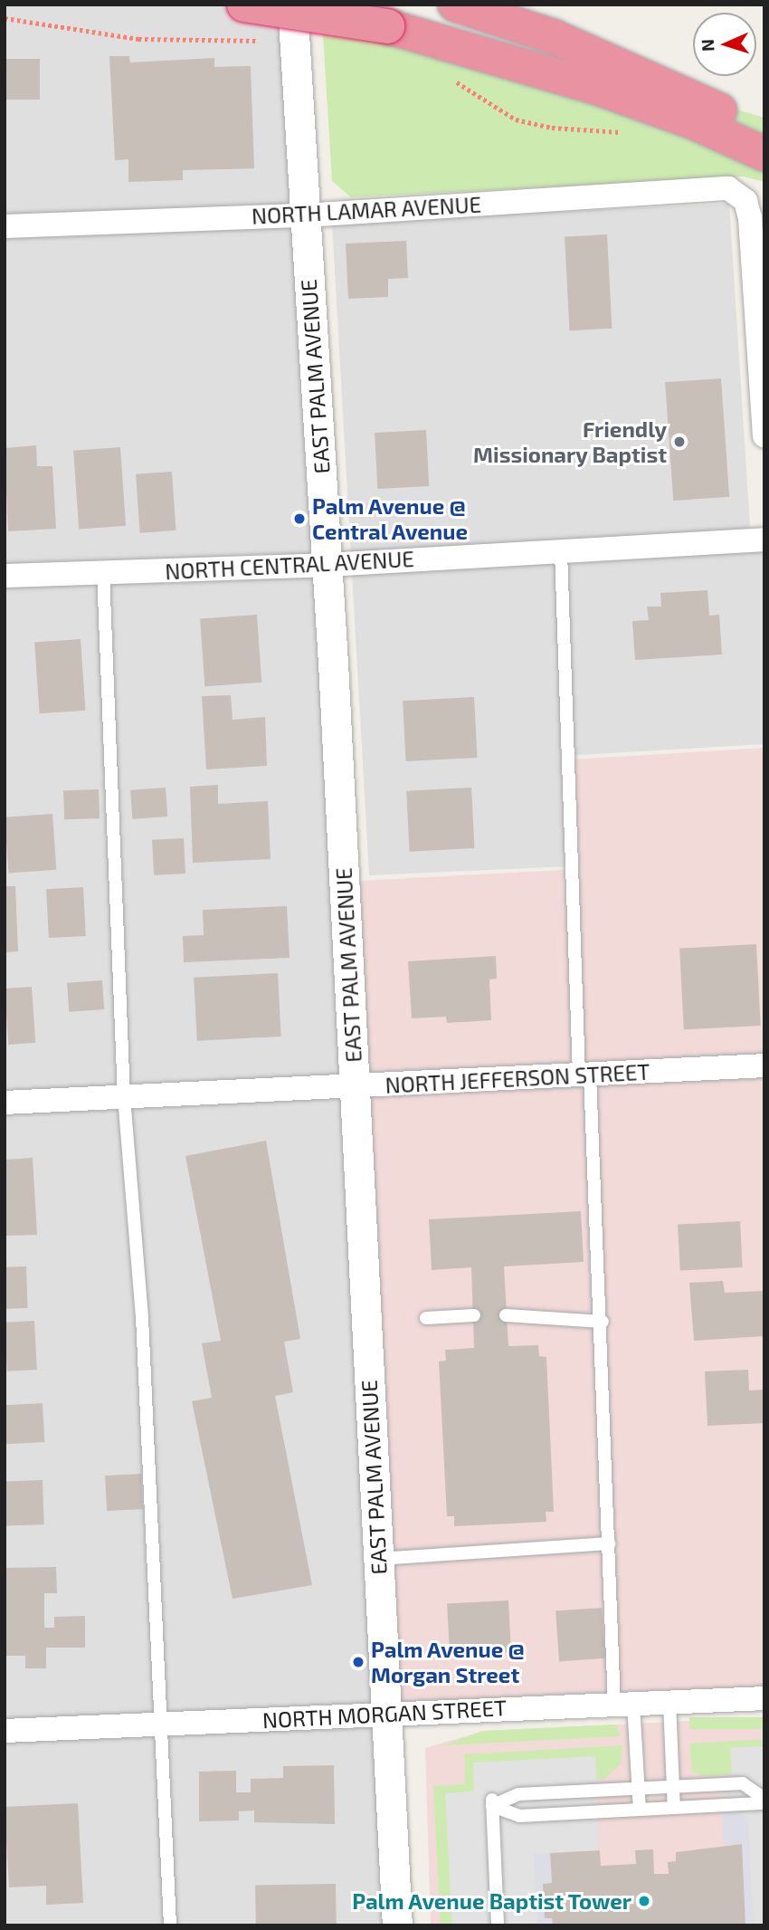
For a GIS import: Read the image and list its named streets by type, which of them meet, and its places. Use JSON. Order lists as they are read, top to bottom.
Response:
{
  "streets": {
    "street": [
      "NORTH LAMAR AVENUE",
      "EAST PALM AVENUE",
      "NORTH CENTRAL AVENUE",
      "NORTH JEFFERSON STREET",
      "NORTH MORGAN STREET"
    ]
  },
  "crossings": [
    ["NORTH LAMAR AVENUE", "EAST PALM AVENUE"],
    ["EAST PALM AVENUE", "NORTH CENTRAL AVENUE"],
    ["EAST PALM AVENUE", "NORTH JEFFERSON STREET"],
    ["EAST PALM AVENUE", "NORTH MORGAN STREET"]
  ],
  "places": [
    "Friendly Missionary Baptist",
    "Palm Avenue @ Central Avenue",
    "Palm Avenue @ Morgan Street",
    "Palm Avenue Baptist Tower"
  ],
  "north": "left"
}
